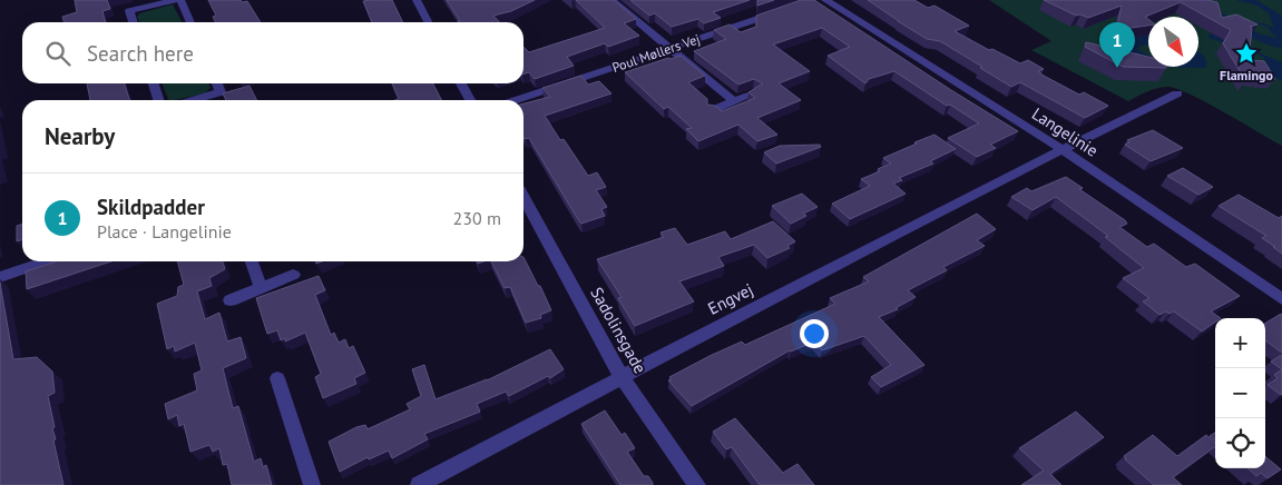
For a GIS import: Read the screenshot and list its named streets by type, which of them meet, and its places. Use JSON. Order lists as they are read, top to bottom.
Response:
{
  "streets": {
    "street": [
      "Poul Møllers Vej",
      "Langelinie",
      "Engvej",
      "Sadolinsgade"
    ]
  },
  "crossings": [
    ["Langelinie", "Engvej"],
    ["Engvej", "Sadolinsgade"]
  ],
  "places": {
    "place": ["Flamingo"]
  },
  "north": "bottom right",
  "page": {
    "pins": "1",
    "search": "Search here",
    "heading": "Nearby",
    "list": [
      {
        "mark": "1",
        "name": "Skildpadder",
        "note": "Place · Langelinie",
        "value": "230 m"
      }
    ],
    "map_buttons": ["+", "−"]
  }
}
